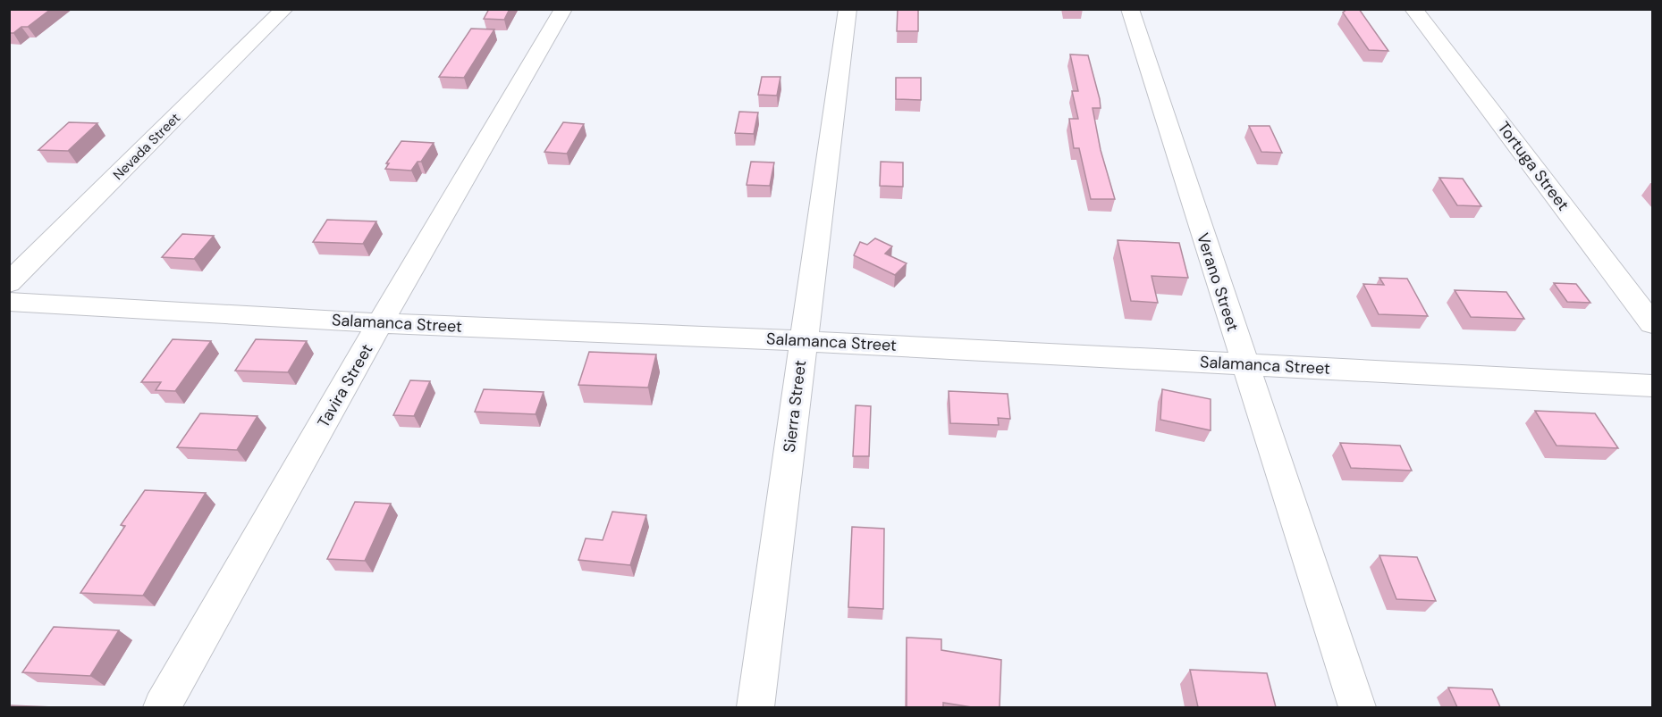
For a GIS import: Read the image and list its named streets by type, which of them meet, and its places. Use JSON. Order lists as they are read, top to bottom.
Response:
{
  "streets": {
    "street": [
      "Nevada Street",
      "Tortuga Street",
      "Verano Street",
      "Salamanca Street",
      "Tavira Street",
      "Sierra Street"
    ]
  },
  "crossings": [
    ["Verano Street", "Salamanca Street"],
    ["Salamanca Street", "Tavira Street"],
    ["Salamanca Street", "Sierra Street"]
  ]
}
